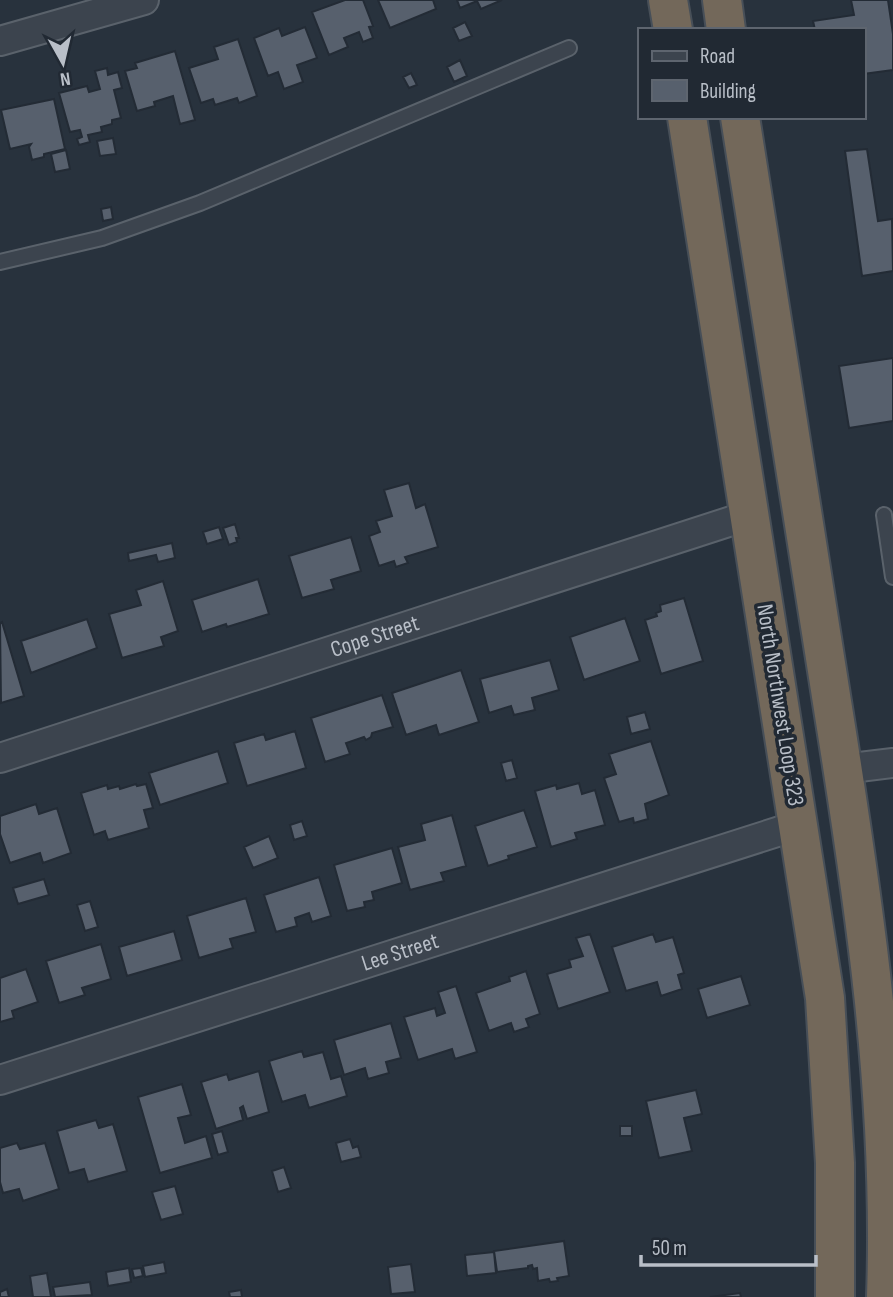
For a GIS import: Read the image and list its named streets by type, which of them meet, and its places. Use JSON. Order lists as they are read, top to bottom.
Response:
{
  "streets": {
    "highway": ["North Northwest Loop 323"],
    "street": ["Cope Street", "Lee Street"]
  },
  "crossings": [
    ["Cope Street", "North Northwest Loop 323"],
    ["North Northwest Loop 323", "Lee Street"]
  ],
  "legend": ["Road", "Building"],
  "scale_bar": "50 m",
  "north": "bottom"
}
